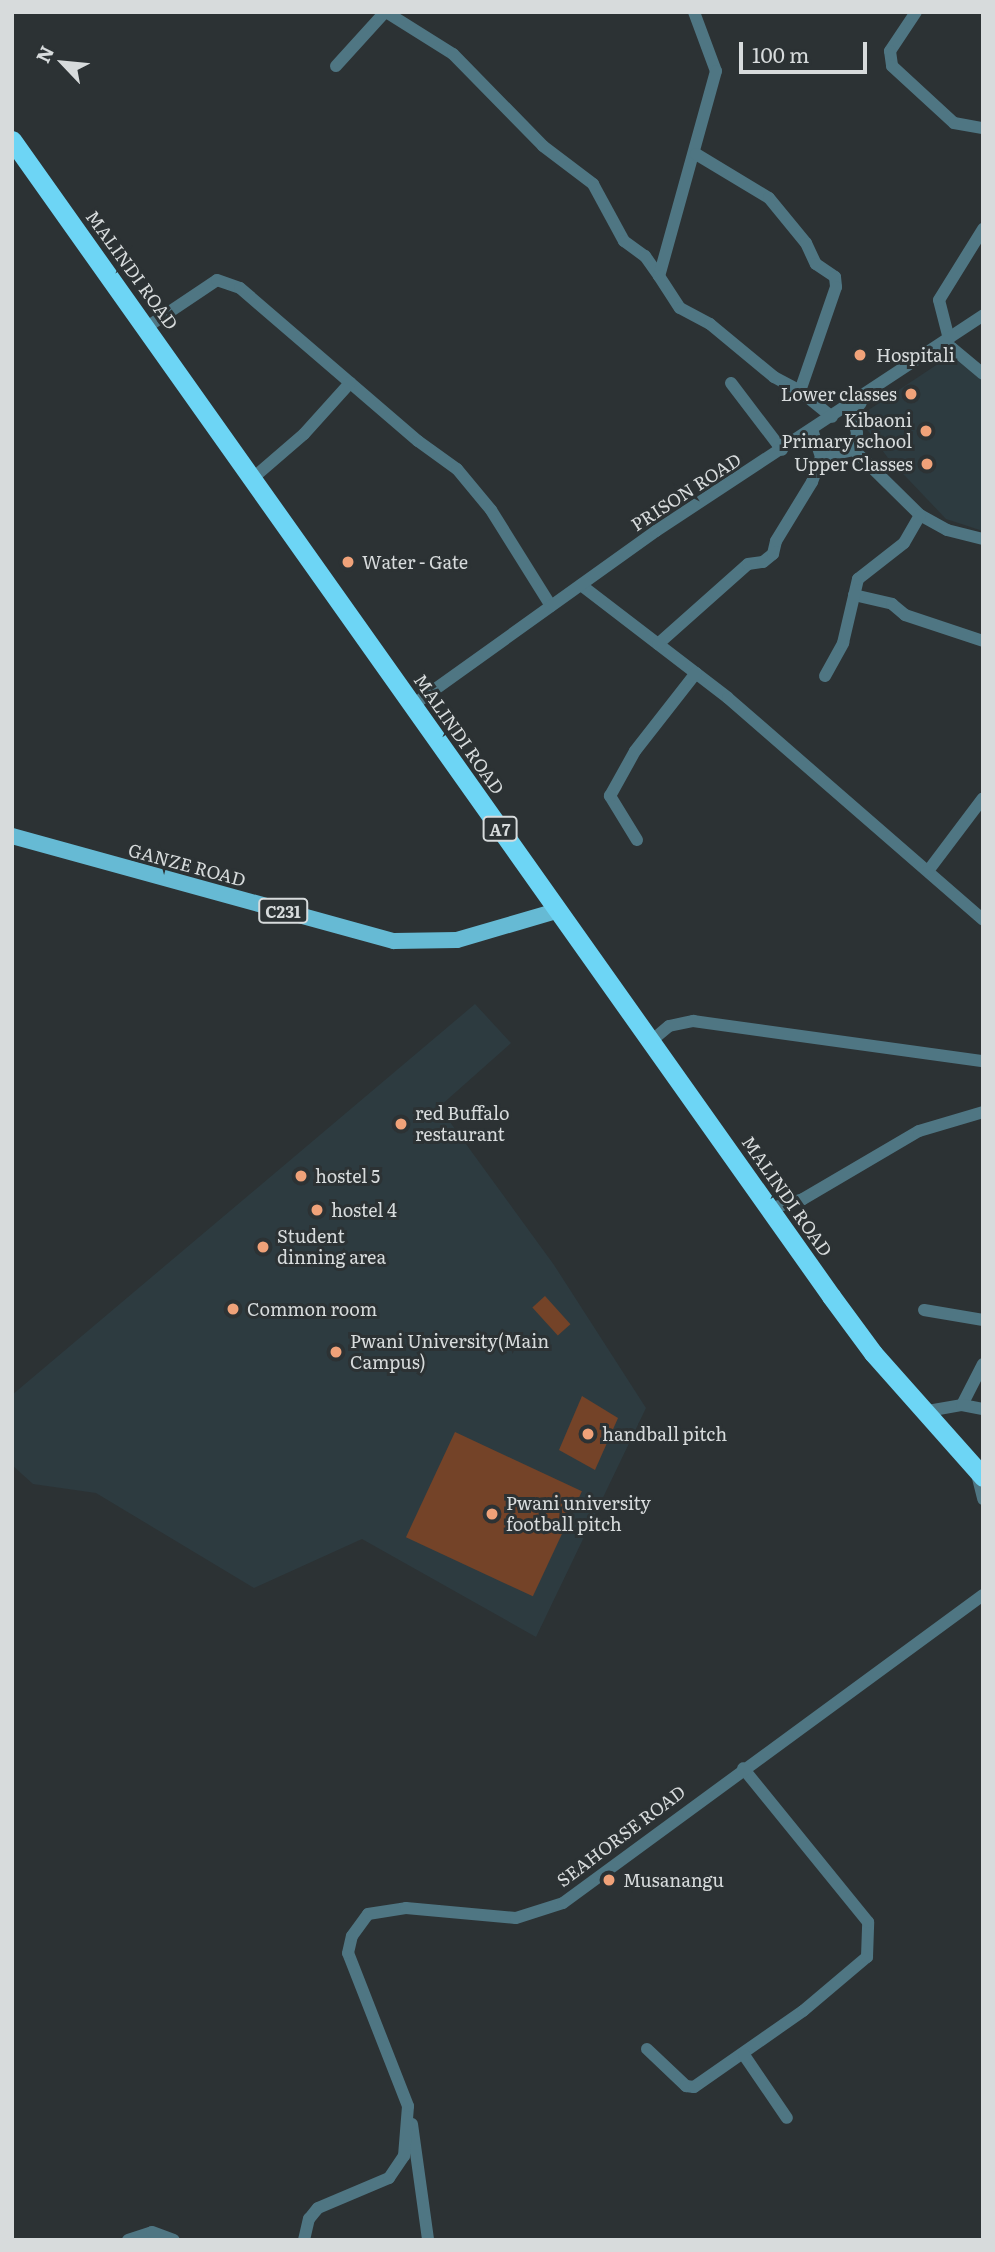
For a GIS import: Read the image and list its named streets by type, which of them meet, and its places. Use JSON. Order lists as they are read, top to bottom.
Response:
{
  "streets": {
    "highway": ["MALINDI ROAD", "A7"],
    "main road": ["GANZE ROAD", "C231"],
    "street": ["PRISON ROAD", "SEAHORSE ROAD"]
  },
  "crossings": [
    ["MALINDI ROAD", "PRISON ROAD"],
    ["MALINDI ROAD", "GANZE ROAD"]
  ],
  "places": [
    "Hospitali",
    "Lower classes",
    "Kibaoni Primary school",
    "Upper Classes",
    "Water - Gate",
    "red Buffalo restaurant",
    "hostel 5",
    "hostel 4",
    "Student dinning area",
    "Common room",
    "Pwani University(Main Campus)",
    "handball pitch",
    "Pwani university football pitch",
    "Musanangu"
  ],
  "scale_bar": "100 m",
  "north": "top left"
}
